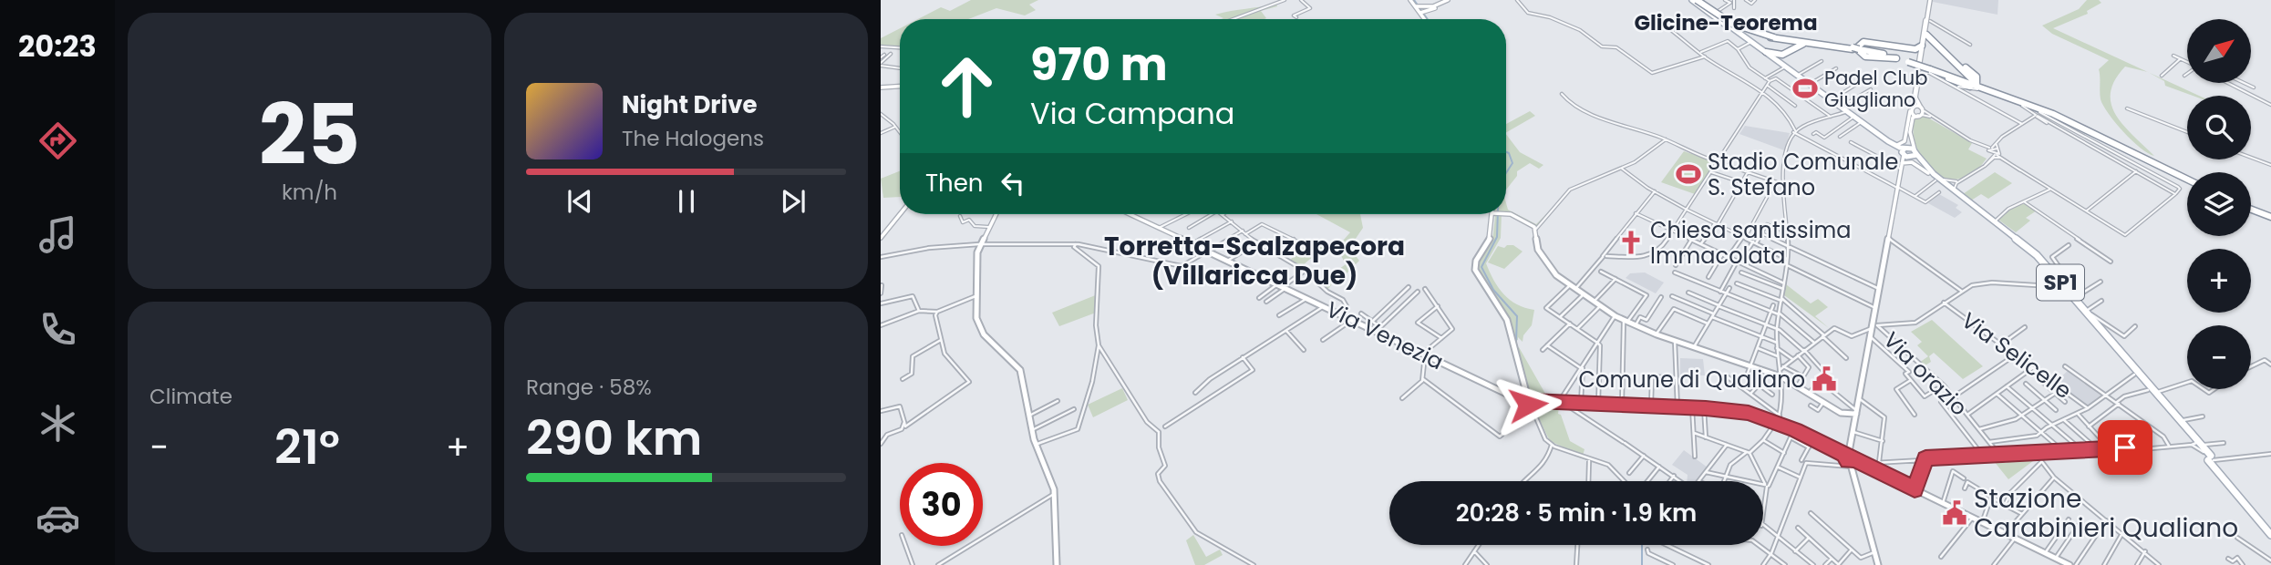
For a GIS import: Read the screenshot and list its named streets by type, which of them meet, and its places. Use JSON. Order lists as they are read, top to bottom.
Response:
{
  "streets": {
    "main road": ["SP1", "Via Venezia"],
    "street": ["Via Selicelle", "Via orazio"]
  },
  "districts": ["Glicine-Teorema", "Torretta-Scalzapecora (Villaricca Due)"],
  "places": {
    "sports": ["Padel Club Giugliano", "Stadio Comunale S. Stefano"],
    "church": ["Chiesa santissima Immacolata"],
    "public building": ["Comune di Qualiano", "Stazione Carabinieri Qualiano"]
  },
  "north": "top right",
  "page": {
    "tabs": "20:23",
    "tile": [
      ["25", "km/h"],
      "Climate",
      ["Range · 58%", "290 km"]
    ],
    "map_buttons": ["+", "−"],
    "turn": ["970 m", "Via Campana"],
    "song": ["Night Drive", "The Halogens"],
    "then": "Then",
    "heat": ["−", "21°", "+"],
    "limit": "30",
    "trip": "20:28 · 5 min · 1.9 km"
  }
}
